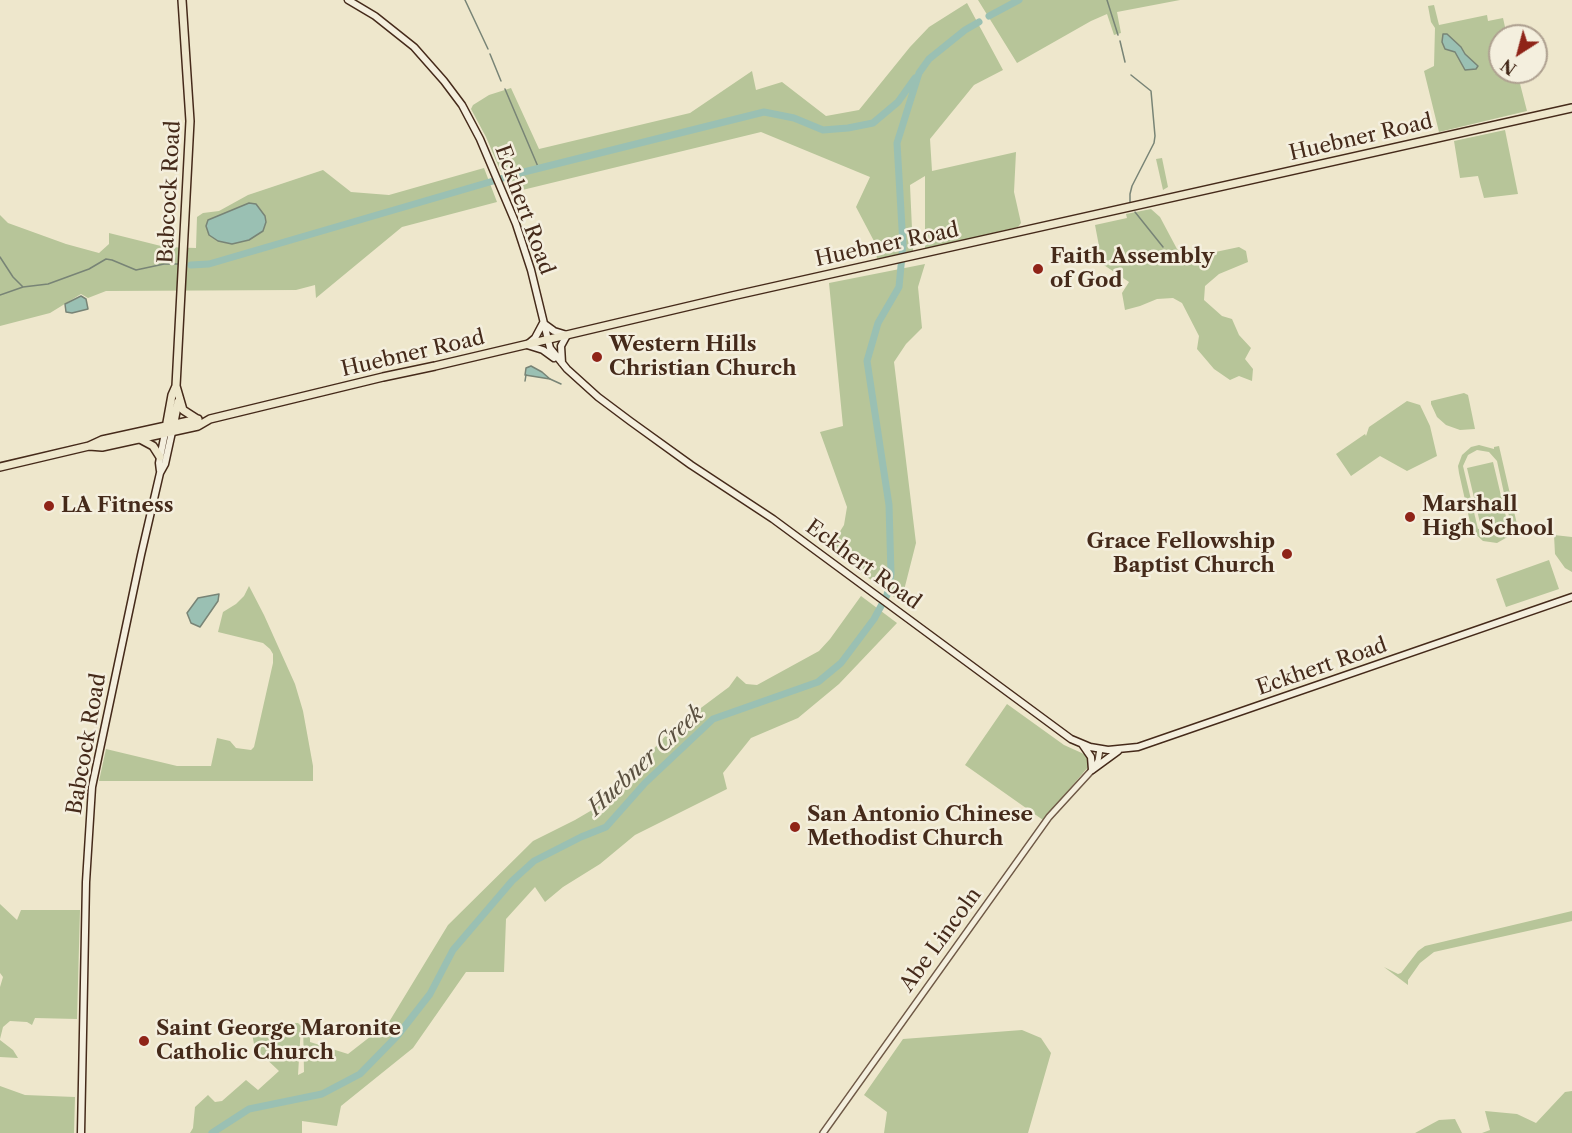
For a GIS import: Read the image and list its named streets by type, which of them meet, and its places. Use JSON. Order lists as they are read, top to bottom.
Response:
{
  "streets": {
    "main road": ["Huebner Road", "Babcock Road", "Eckhert Road"],
    "street": ["Abe Lincoln"]
  },
  "crossings": [
    ["Huebner Road", "Babcock Road"],
    ["Huebner Road", "Eckhert Road"],
    ["Eckhert Road", "Abe Lincoln"]
  ],
  "water": ["Huebner Creek"],
  "places": [
    "Faith Assembly of God",
    "Western Hills Christian Church",
    "LA Fitness",
    "Marshall High School",
    "Grace Fellowship Baptist Church",
    "San Antonio Chinese Methodist Church",
    "Saint George Maronite Catholic Church"
  ],
  "north": "bottom left"
}
